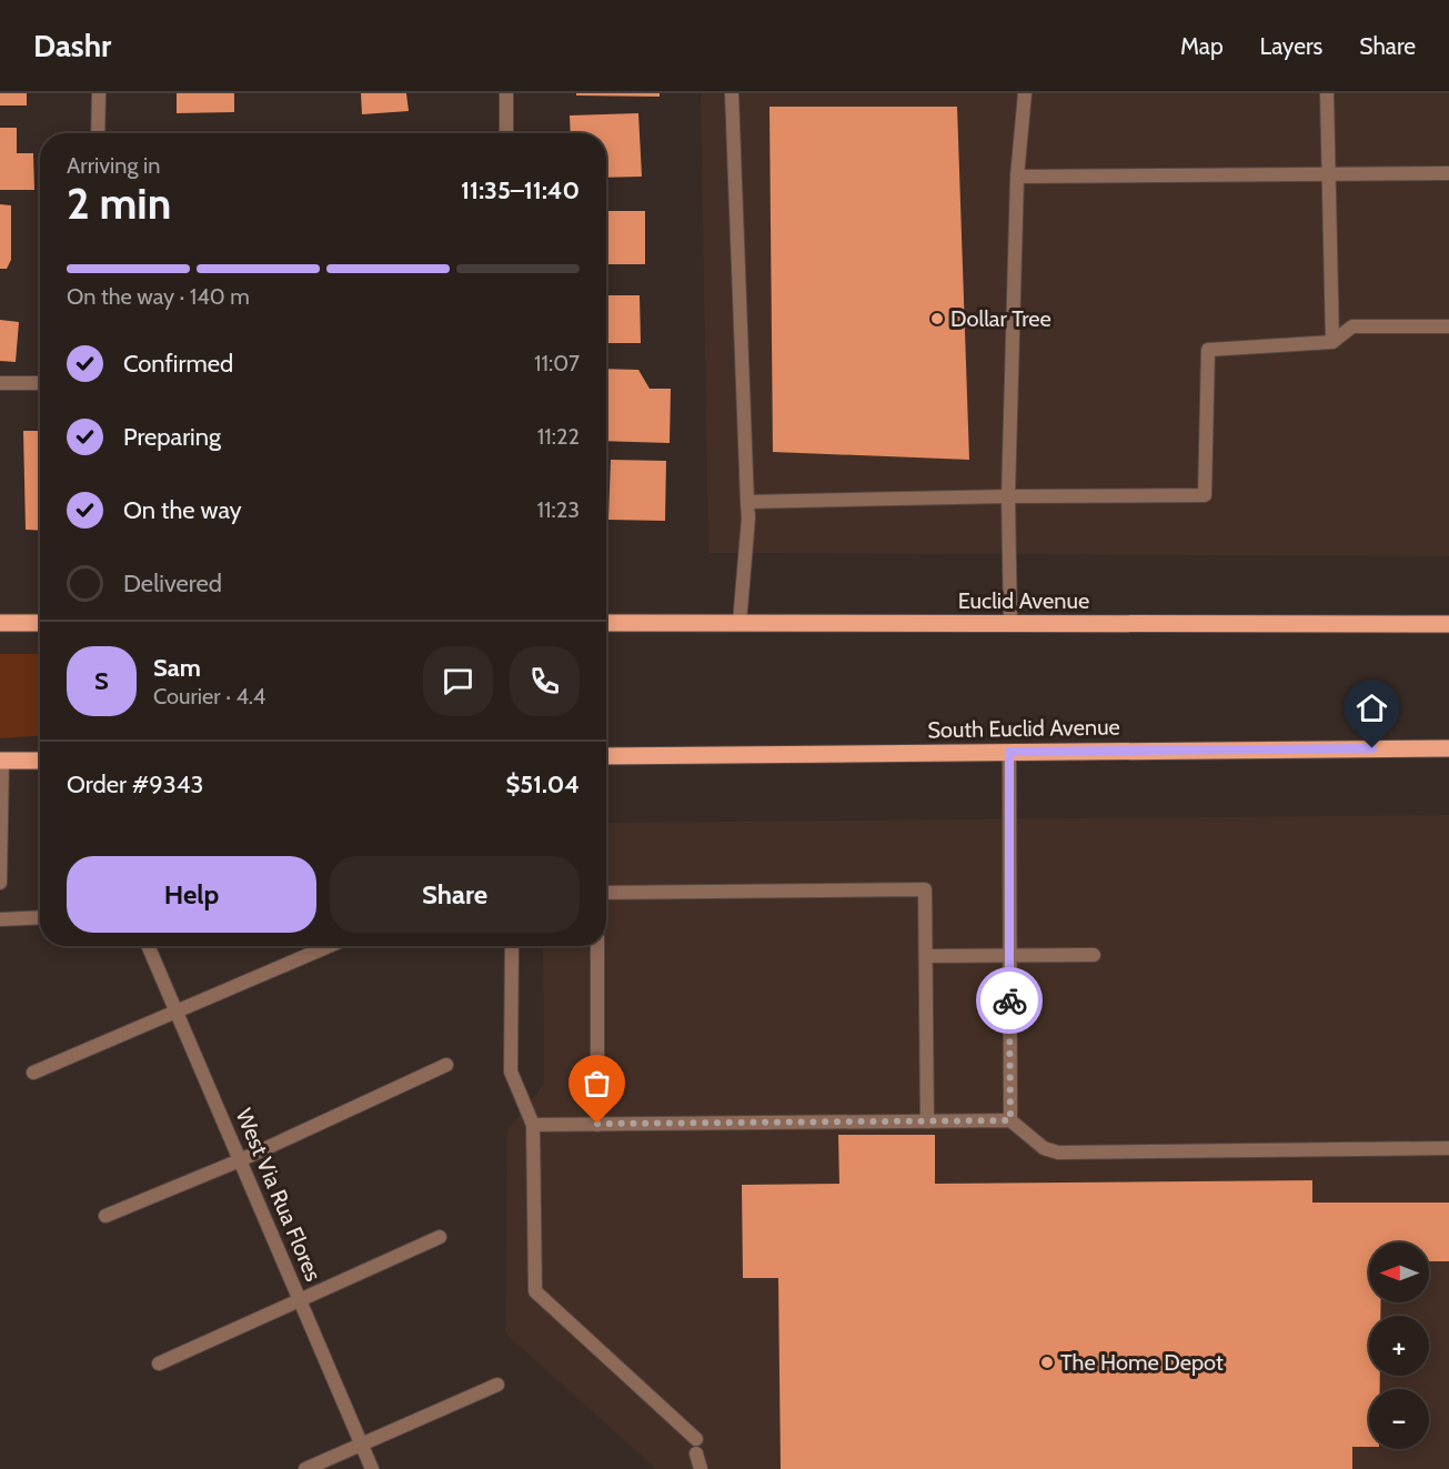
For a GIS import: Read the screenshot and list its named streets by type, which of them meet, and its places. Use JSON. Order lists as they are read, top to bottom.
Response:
{
  "streets": {
    "main road": ["Euclid Avenue", "South Euclid Avenue"],
    "street": ["West Via Rua Flores"]
  },
  "places": ["Dollar Tree", "The Home Depot"],
  "north": "left",
  "page": {
    "header": "Dashr",
    "nav": ["Map", "Layers", "Share"],
    "heading": ["2 min", "Arriving in", "11:35–11:40"],
    "panel": [
      "Sam",
      "Courier · 4.4",
      "Order #9343",
      "$51.04"
    ],
    "bar": "On the way · 140 m",
    "list": [
      ["Confirmed", "11:07"],
      ["Preparing", "11:22"],
      ["On the way", "11:23"],
      "Delivered"
    ],
    "round": "S",
    "buttons": ["Help", "Share"],
    "map_buttons": ["+", "−"]
  }
}
